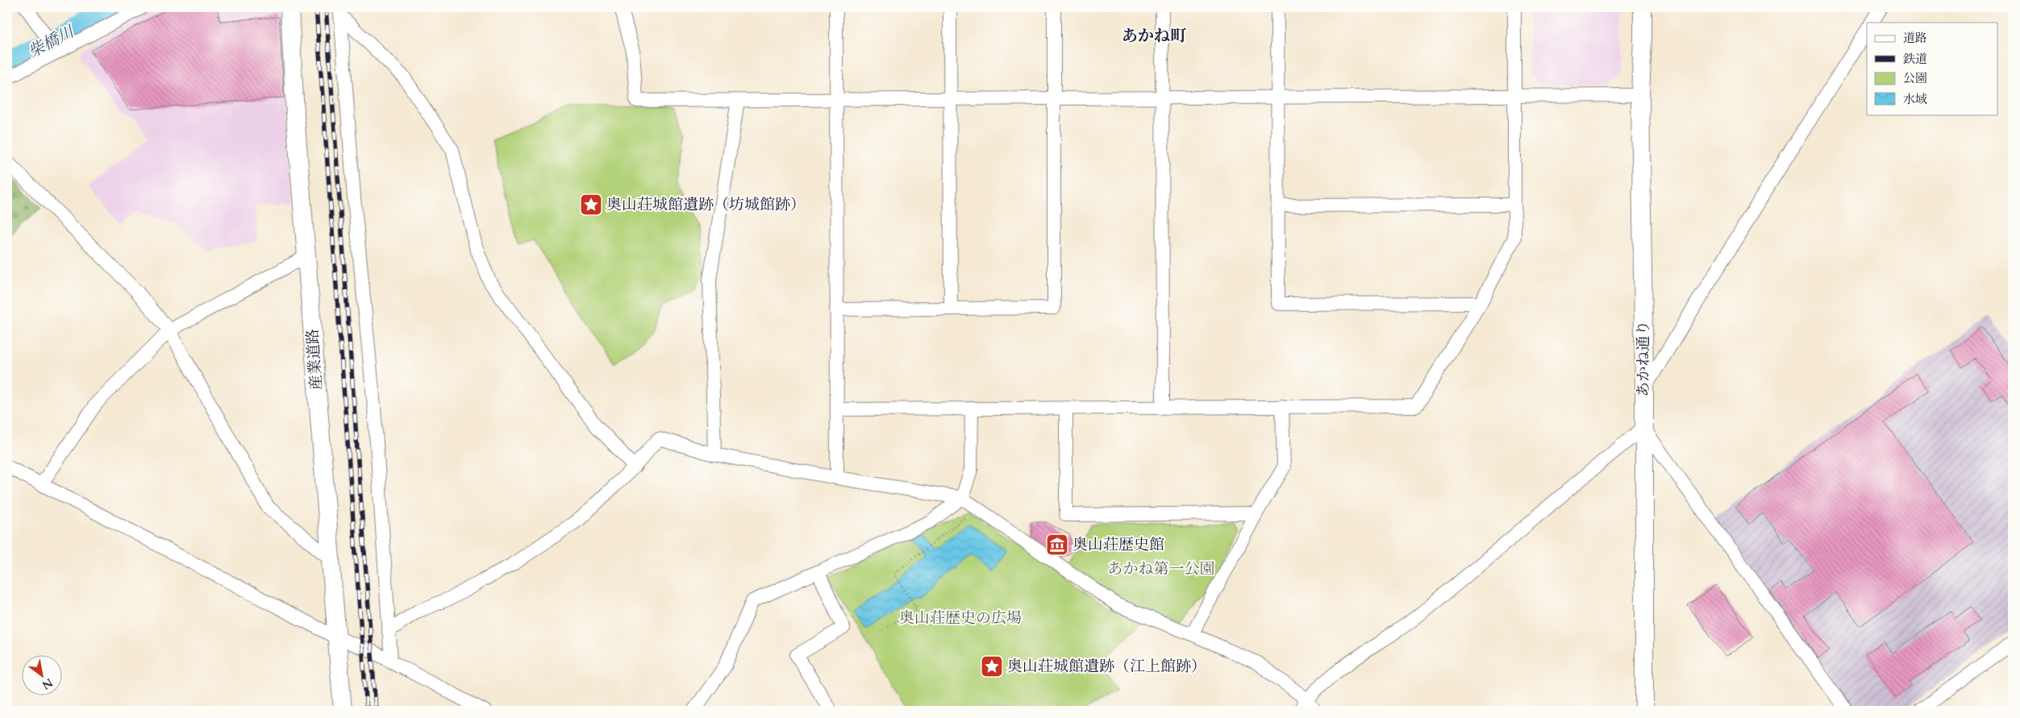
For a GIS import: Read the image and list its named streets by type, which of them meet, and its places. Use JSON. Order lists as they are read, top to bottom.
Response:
{
  "streets": {
    "street": ["あかね通り", "産業道路"]
  },
  "districts": ["あかね町"],
  "water": ["柴橋川"],
  "parks": ["あかね第一公園", "奥山荘歴史の広場"],
  "places": {
    "place": ["奥山荘城館遺跡（坊城館跡）", "奥山荘城館遺跡（江上館跡）"],
    "museum": ["奥山荘歴史館"]
  },
  "legend": [
    "道路",
    "鉄道",
    "公園",
    "水域"
  ],
  "north": "bottom right"
}
